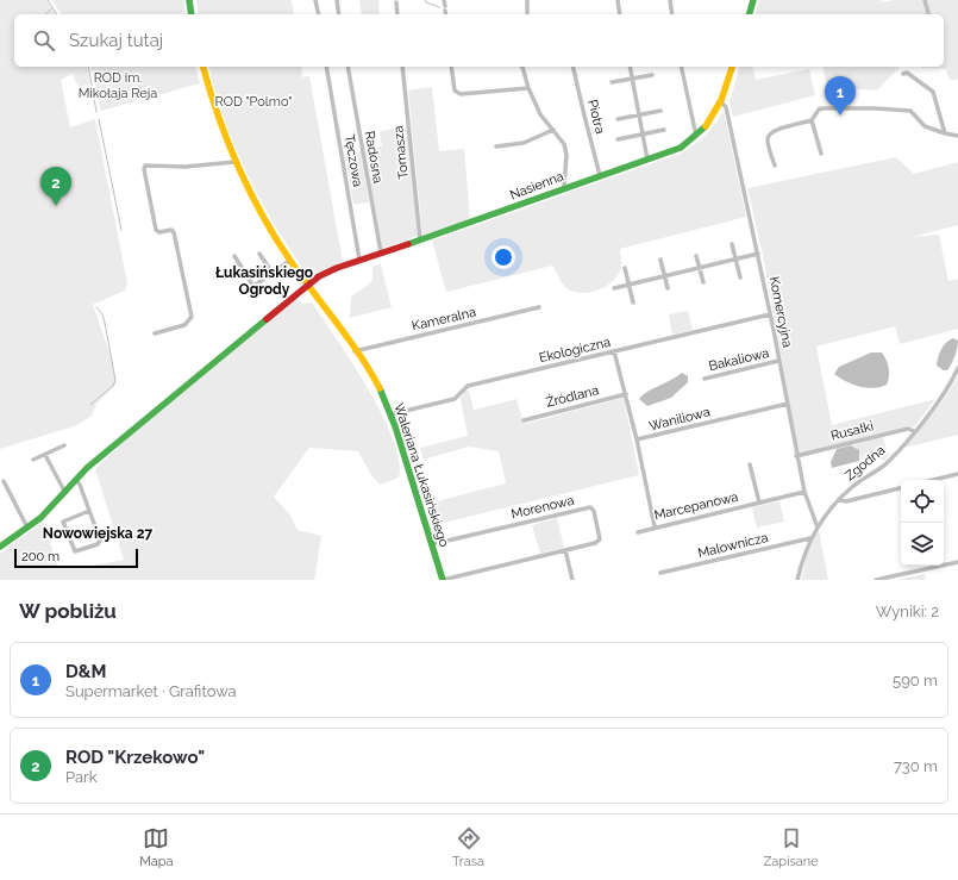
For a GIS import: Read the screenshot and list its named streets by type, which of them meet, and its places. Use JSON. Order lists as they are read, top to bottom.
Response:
{
  "streets": {
    "street": [
      "Piotra",
      "Tomasza",
      "Radosna",
      "Tęczowa",
      "Nasienna",
      "Komercyjna",
      "Kameralna",
      "Ekologiczna",
      "Bakaliowa",
      "Źródlana",
      "Waniliowa",
      "Rusałki",
      "Zgodna",
      "Waleriana Łukasińskiego",
      "Marcepanowa",
      "Morenowa",
      "Malownicza"
    ]
  },
  "crossings": [
    ["Piotra", "Nasienna"],
    ["Tomasza", "Nasienna"],
    ["Radosna", "Nasienna"],
    ["Tęczowa", "Nasienna"],
    ["Nasienna", "Komercyjna"],
    ["Nasienna", "Waleriana Łukasińskiego"],
    ["Komercyjna", "Ekologiczna"],
    ["Komercyjna", "Bakaliowa"],
    ["Komercyjna", "Waniliowa"],
    ["Komercyjna", "Rusałki"],
    ["Komercyjna", "Zgodna"],
    ["Komercyjna", "Marcepanowa"],
    ["Kameralna", "Waleriana Łukasińskiego"],
    ["Ekologiczna", "Waniliowa"],
    ["Ekologiczna", "Waleriana Łukasińskiego"],
    ["Źródlana", "Waniliowa"],
    ["Rusałki", "Zgodna"],
    ["Zgodna", "Malownicza"],
    ["Waleriana Łukasińskiego", "Morenowa"]
  ],
  "districts": ["Łukasińskiego Ogrody", "Nowowiejska 27"],
  "parks": ["ROD im. Mikołaja Reja", "ROD \"Polmo\""],
  "scale_bar": "200 m",
  "page": {
    "search": "Szukaj tutaj",
    "pins": ["1", "2"],
    "scale": "200 m",
    "heading": ["W pobliżu", "Wyniki: 2"],
    "list": [
      {
        "mark": "1",
        "name": "D&M",
        "note": "Supermarket · Grafitowa",
        "value": "590 m"
      },
      {
        "mark": "2",
        "name": "ROD \"Krzekowo\"",
        "note": "Park",
        "value": "730 m"
      }
    ],
    "nav": ["Mapa", "Trasa", "Zapisane"]
  }
}
